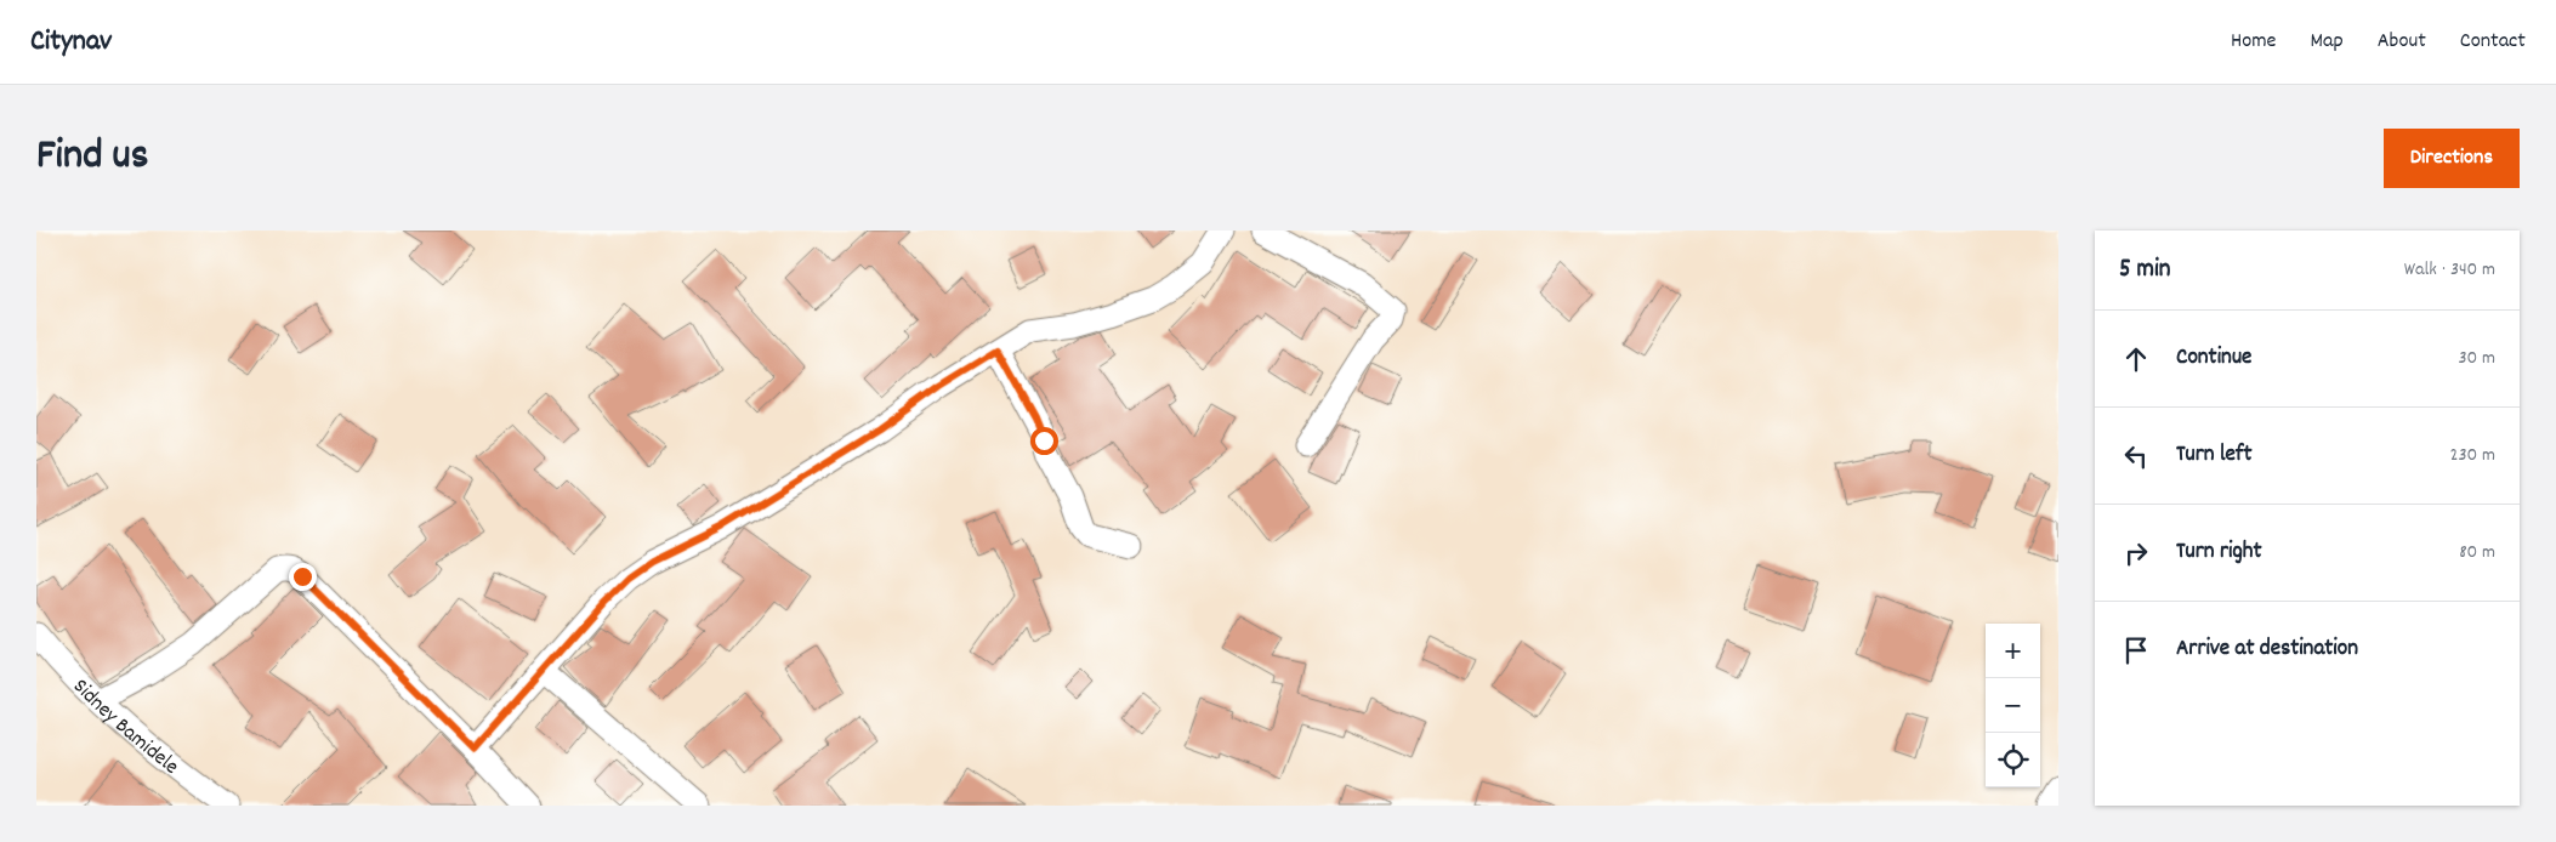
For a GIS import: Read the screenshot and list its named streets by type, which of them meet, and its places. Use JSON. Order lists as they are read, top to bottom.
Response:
{
  "streets": {
    "street": ["Sidney Bamidele"]
  },
  "page": {
    "header": "Citynav",
    "nav": [
      "Home",
      "Map",
      "About",
      "Contact"
    ],
    "title": "Find us",
    "buttons": "Directions",
    "heading": ["5 min", "Walk · 340 m"],
    "list": [
      ["Continue", "30 m"],
      ["Turn left", "230 m"],
      ["Turn right", "80 m"],
      "Arrive at destination"
    ],
    "map_buttons": ["+", "−"]
  }
}
